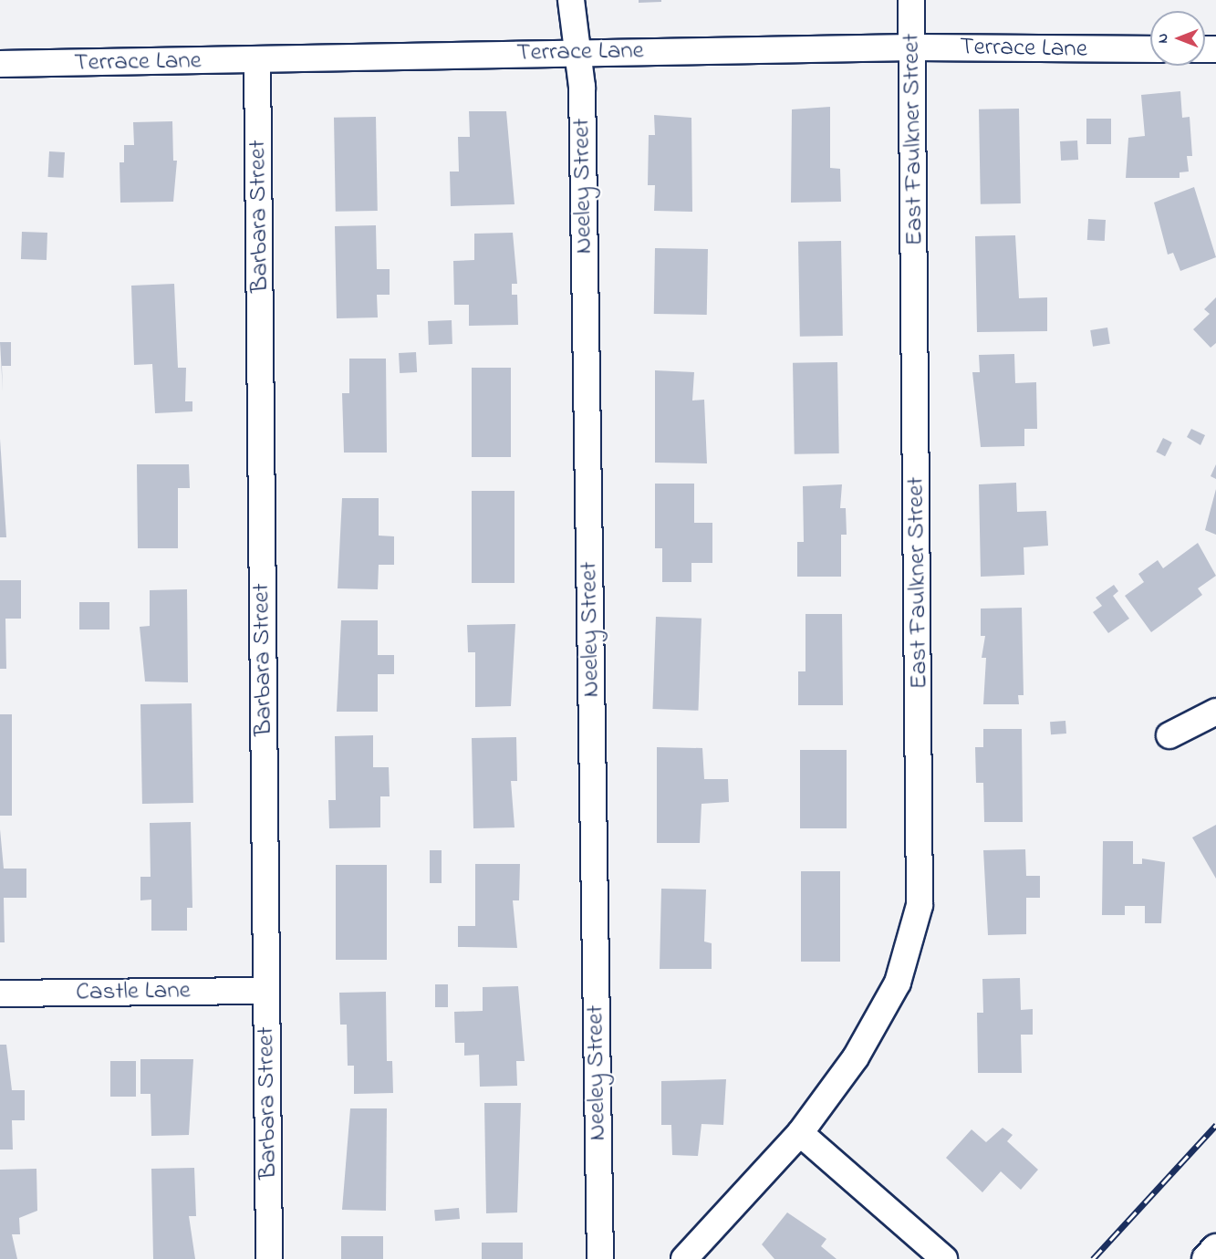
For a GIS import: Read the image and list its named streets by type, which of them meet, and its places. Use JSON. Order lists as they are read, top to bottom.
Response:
{
  "streets": {
    "street": [
      "Terrace Lane",
      "East Faulkner Street",
      "Neeley Street",
      "Barbara Street",
      "Castle Lane"
    ]
  },
  "crossings": [
    ["Terrace Lane", "East Faulkner Street"],
    ["Terrace Lane", "Neeley Street"],
    ["Terrace Lane", "Barbara Street"],
    ["Barbara Street", "Castle Lane"]
  ],
  "north": "left"
}
